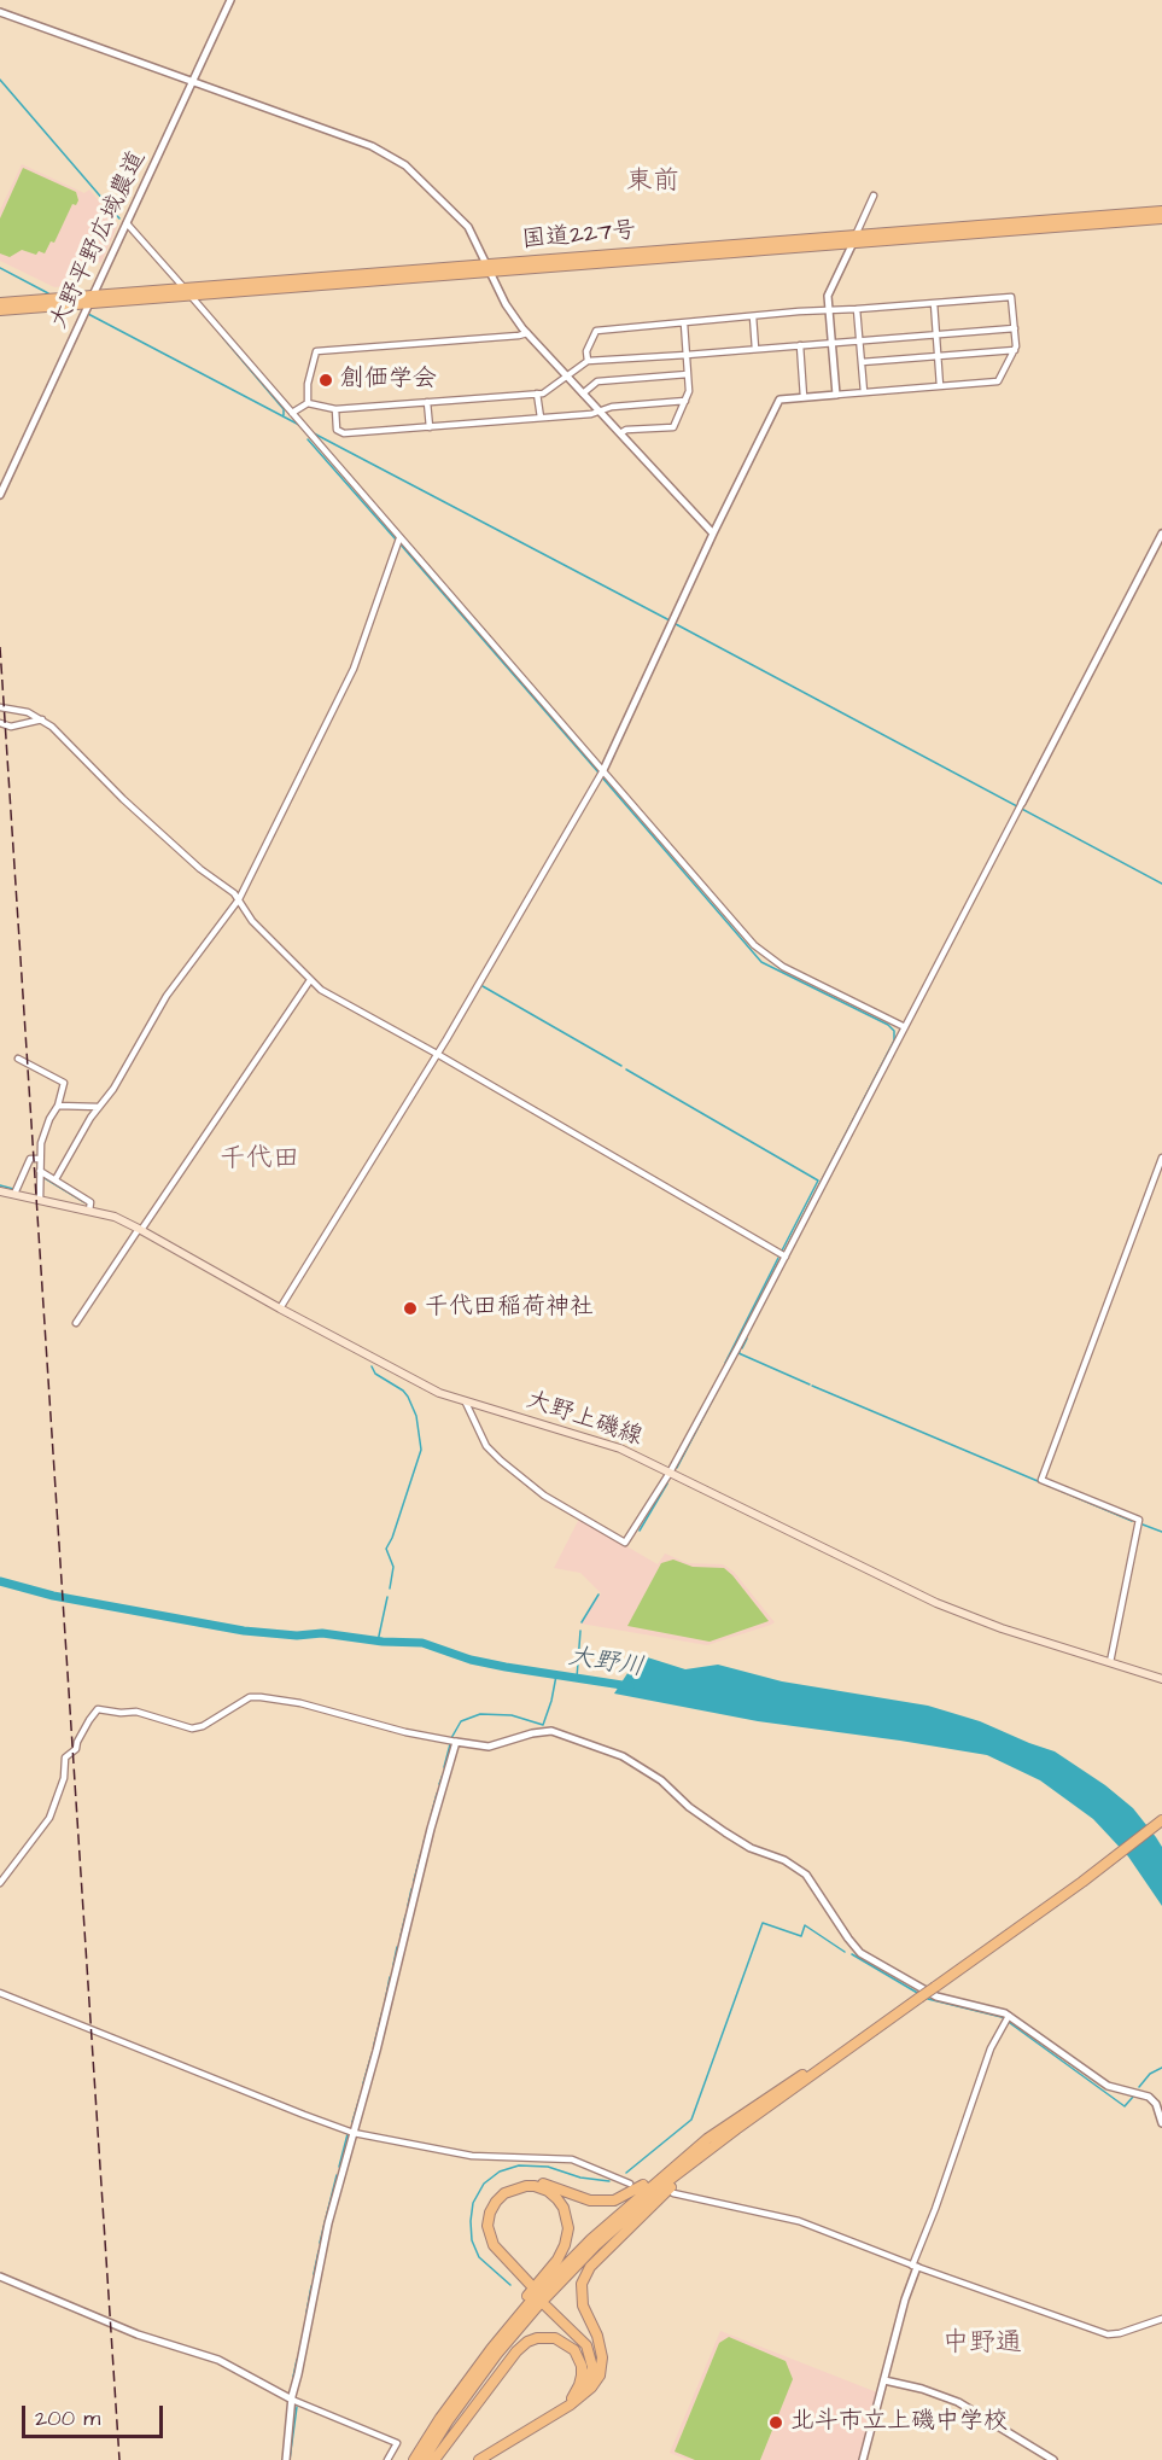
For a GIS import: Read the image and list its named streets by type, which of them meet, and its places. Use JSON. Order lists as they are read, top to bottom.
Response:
{
  "streets": {
    "highway": ["国道227号"],
    "main road": ["大野上磯線"],
    "street": ["大野平野広域農道"]
  },
  "crossings": [
    ["国道227号", "大野平野広域農道"]
  ],
  "districts": ["東前", "千代田", "中野通"],
  "water": ["大野川"],
  "places": ["創価学会", "千代田稲荷神社", "北斗市立上磯中学校"],
  "scale_bar": "200 m"
}
